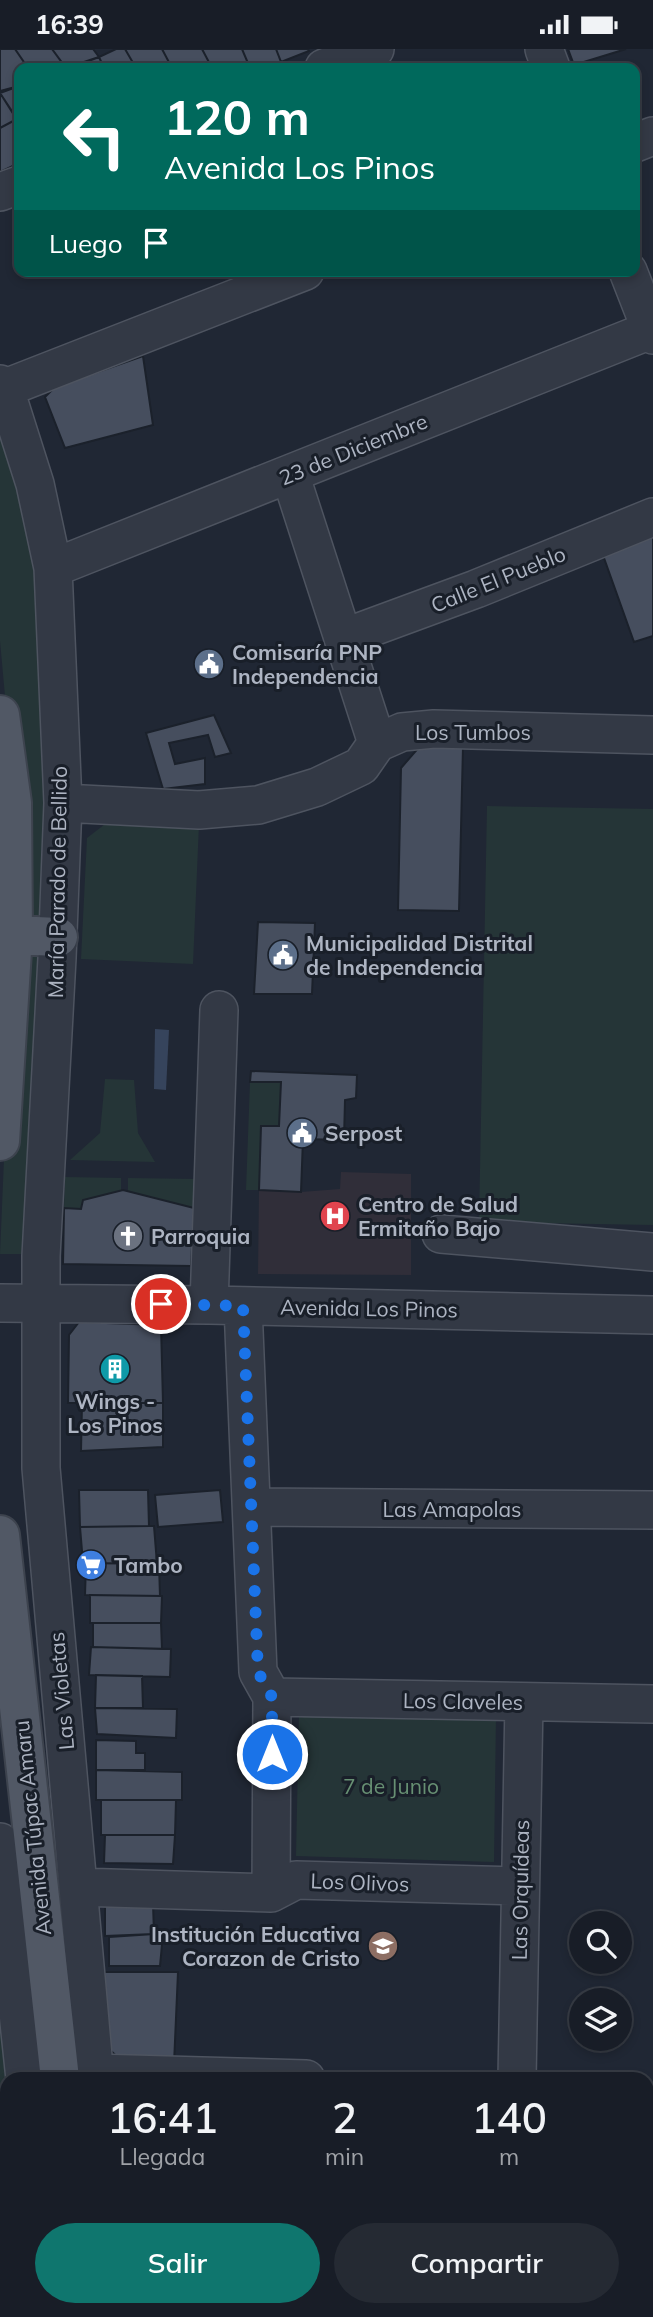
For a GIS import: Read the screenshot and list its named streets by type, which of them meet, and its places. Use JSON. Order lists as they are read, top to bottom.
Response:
{
  "streets": {
    "main road": ["Avenida Túpac Amaru"],
    "street": [
      "23 de Diciembre",
      "Calle El Pueblo",
      "Los Tumbos",
      "María Parado de Bellido",
      "Avenida Los Pinos",
      "Las Amapolas",
      "Las Violetas",
      "Los Claveles",
      "Los Olivos",
      "Las Orquídeas"
    ]
  },
  "crossings": [
    ["23 de Diciembre", "María Parado de Bellido"],
    ["Los Tumbos", "María Parado de Bellido"],
    ["María Parado de Bellido", "Avenida Los Pinos"],
    ["María Parado de Bellido", "Las Violetas"],
    ["Avenida Los Pinos", "Las Violetas"],
    ["Las Violetas", "Los Olivos"],
    ["Los Claveles", "Las Orquídeas"],
    ["Los Olivos", "Las Orquídeas"]
  ],
  "parks": ["7 de Junio"],
  "places": {
    "public building": ["Comisaría PNP Independencia", "Municipalidad Distrital de Independencia", "Serpost"],
    "hospital": ["Centro de Salud Ermitaño Bajo"],
    "church": ["Parroquia"],
    "building": ["Wings - Los Pinos"],
    "supermarket": ["Tambo"],
    "school or university": ["Institución Educativa Corazon de Cristo"]
  },
  "page": {
    "status": "16:39",
    "turn": ["120 m", "Avenida Los Pinos"],
    "then": "Luego",
    "eta": [
      "16:41",
      "Llegada",
      "2",
      "min",
      "140",
      "m"
    ],
    "buttons": ["Salir", "Compartir"]
  }
}
